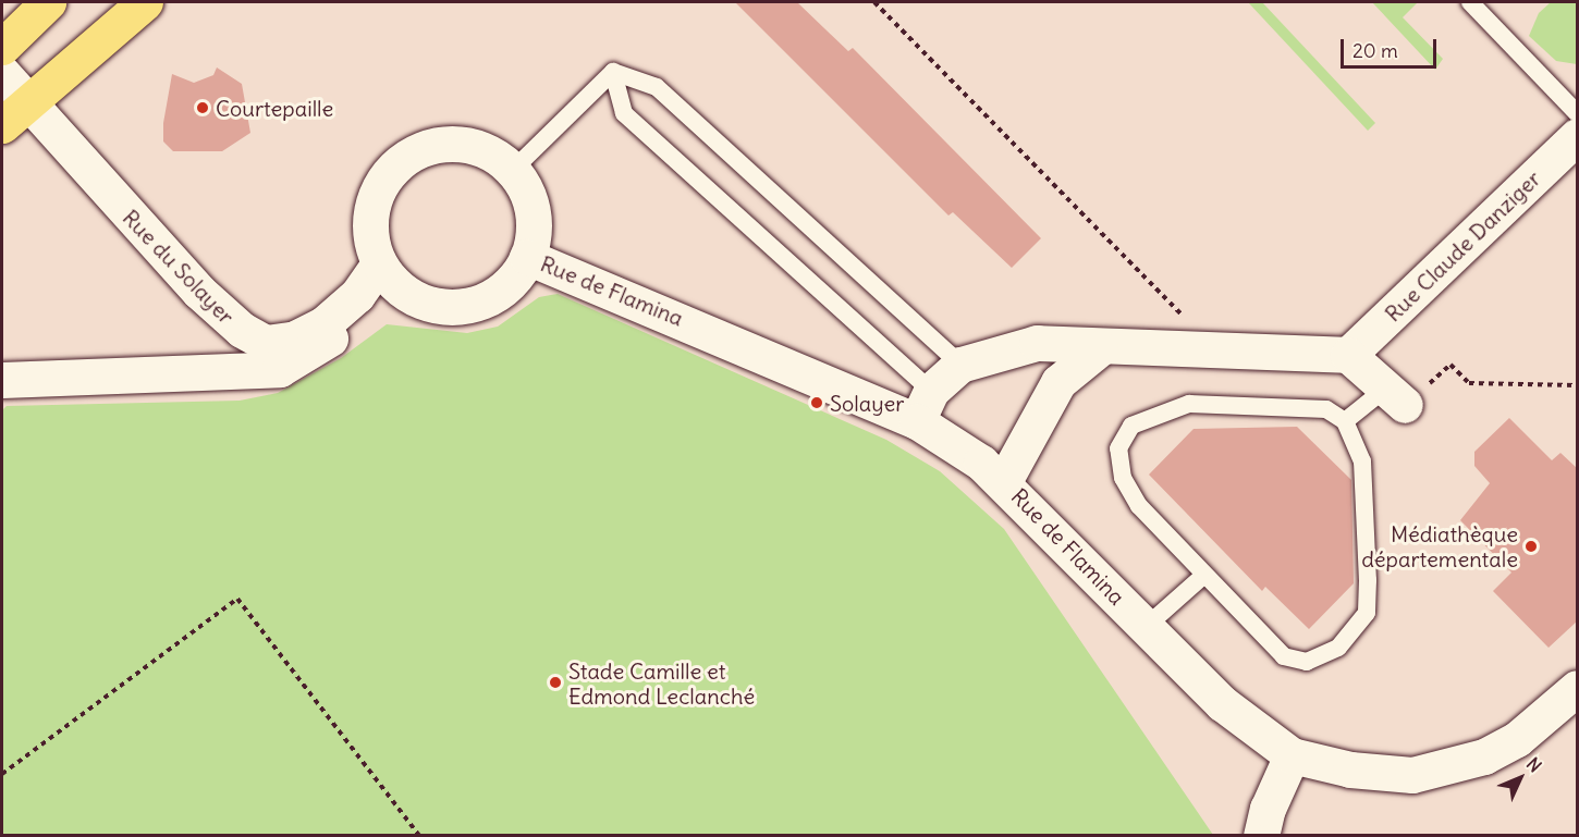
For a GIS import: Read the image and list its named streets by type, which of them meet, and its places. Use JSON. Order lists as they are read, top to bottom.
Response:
{
  "streets": {
    "street": ["Rue Claude Danziger", "Rue du Solayer", "Rue de Flamina"]
  },
  "crossings": [
    ["Rue du Solayer", "Rue de Flamina"]
  ],
  "places": [
    "Courtepaille",
    "Solayer",
    "Médiathèque départementale",
    "Stade Camille et Edmond Leclanché"
  ],
  "scale_bar": "20 m",
  "north": "top right"
}
